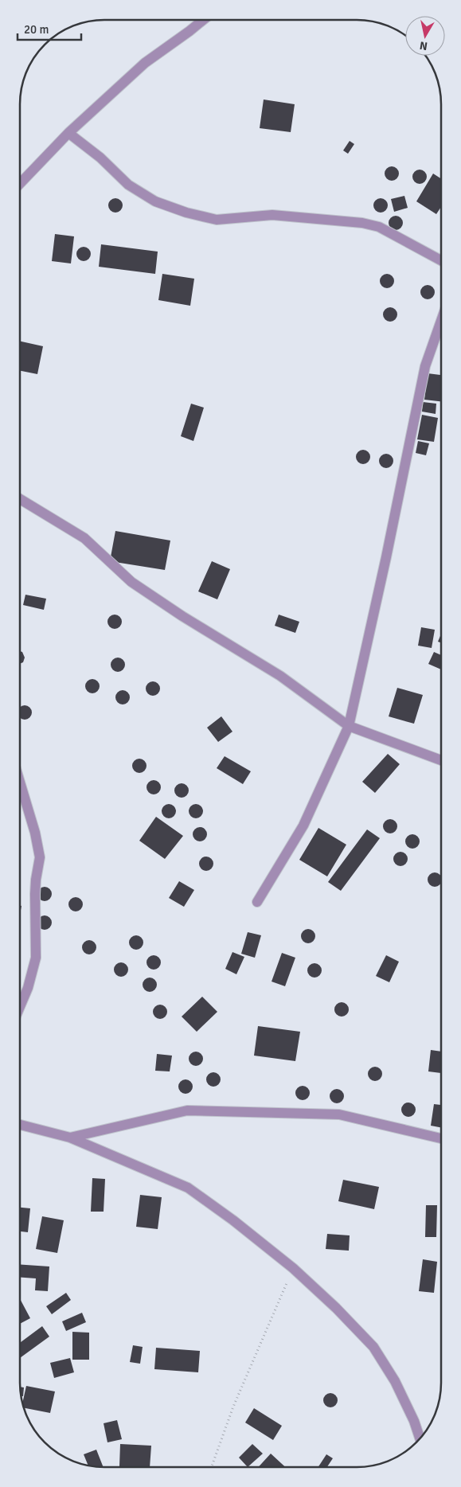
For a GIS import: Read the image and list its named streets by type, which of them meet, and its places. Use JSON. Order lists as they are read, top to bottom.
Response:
{
  "scale_bar": "20 m",
  "north": "bottom"
}
